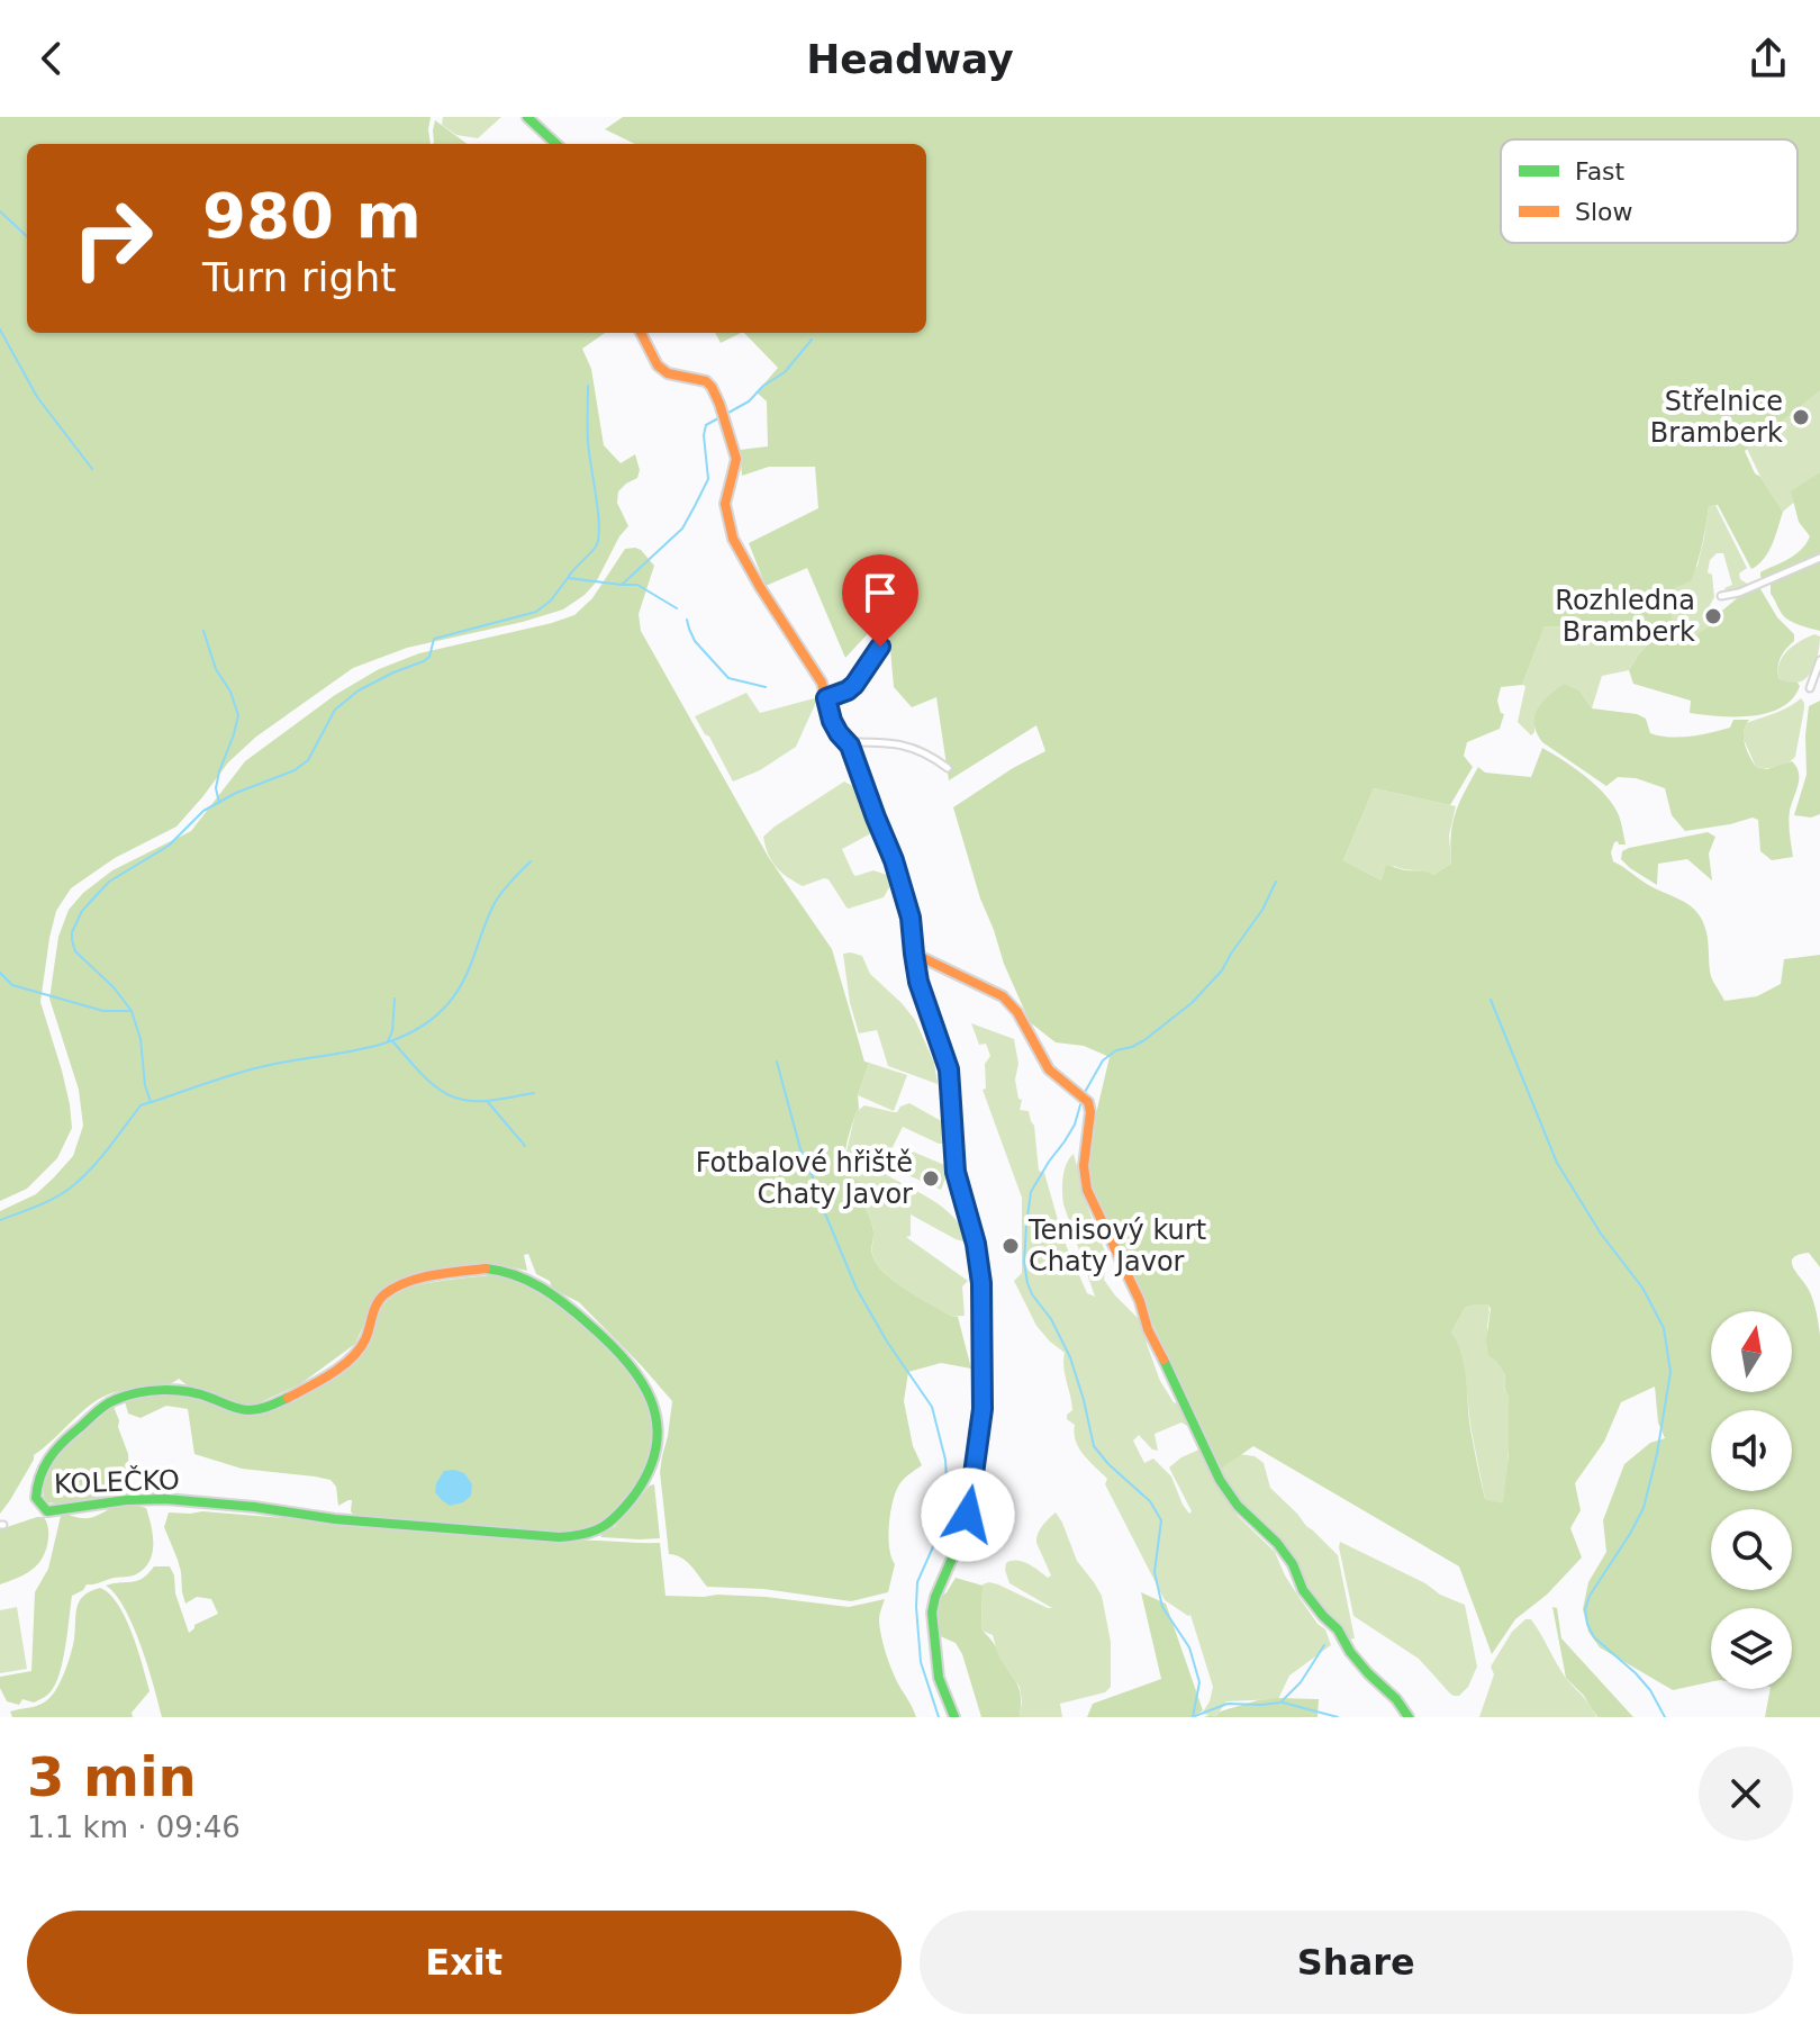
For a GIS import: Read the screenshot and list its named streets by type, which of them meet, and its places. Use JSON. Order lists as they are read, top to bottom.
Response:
{
  "streets": {
    "street": ["KOLEČKO"]
  },
  "places": [
    "Střelnice Bramberk",
    "Rozhledna Bramberk",
    "Fotbalové hřiště Chaty Javor",
    "Tenisový kurt Chaty Javor"
  ],
  "legend": ["Fast", "Slow"],
  "north": "top",
  "page": {
    "header": "Headway",
    "turn": ["980 m", "Turn right"],
    "heading": ["3 min", "1.1 km · 09:46"],
    "buttons": ["Exit", "Share"]
  }
}
